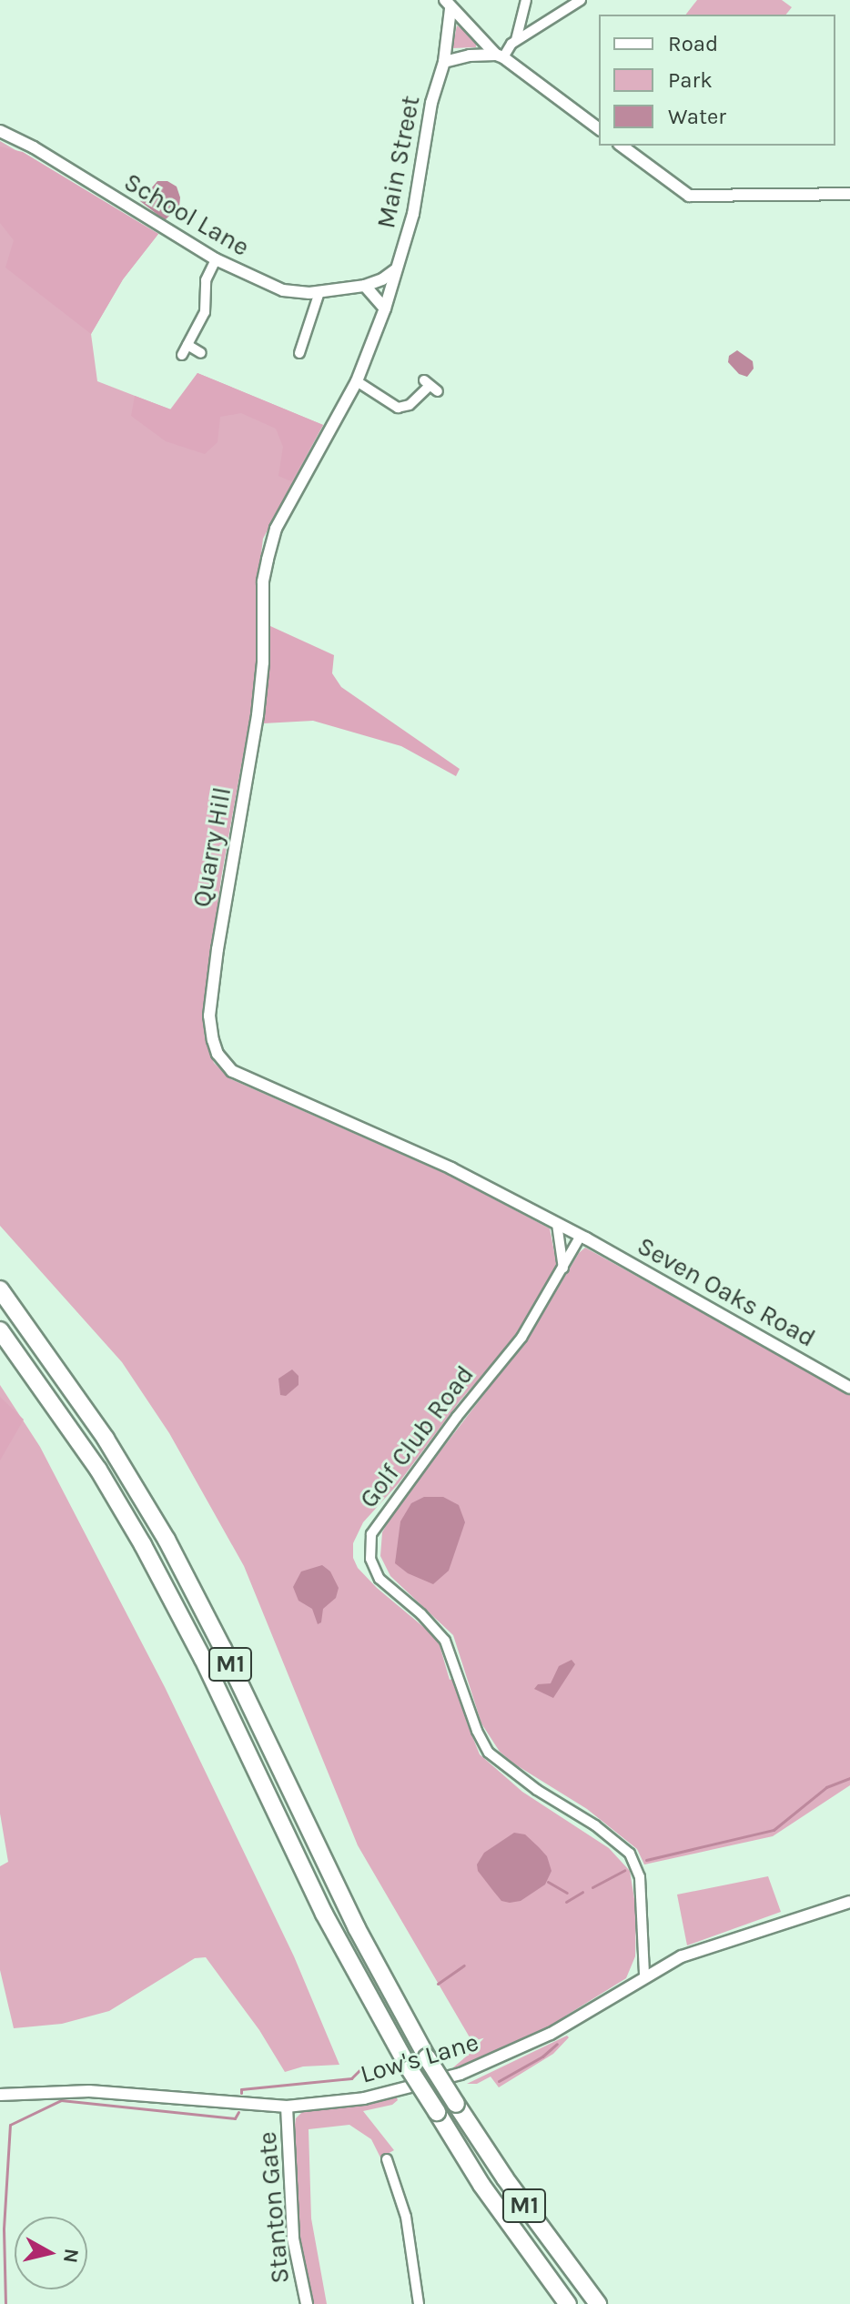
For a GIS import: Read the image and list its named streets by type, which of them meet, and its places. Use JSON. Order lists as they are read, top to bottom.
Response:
{
  "streets": {
    "highway": ["M1"],
    "street": [
      "Main Street",
      "School Lane",
      "Quarry Hill",
      "Seven Oaks Road",
      "Golf Club Road",
      "Low's Lane",
      "Stanton Gate"
    ]
  },
  "crossings": [
    ["Main Street", "School Lane"],
    ["Main Street", "Quarry Hill"],
    ["School Lane", "Quarry Hill"],
    ["Quarry Hill", "Seven Oaks Road"],
    ["Quarry Hill", "Golf Club Road"],
    ["Seven Oaks Road", "Golf Club Road"],
    ["Golf Club Road", "Low's Lane"],
    ["Low's Lane", "Stanton Gate"]
  ],
  "legend": ["Road", "Park", "Water"],
  "north": "right"
}
